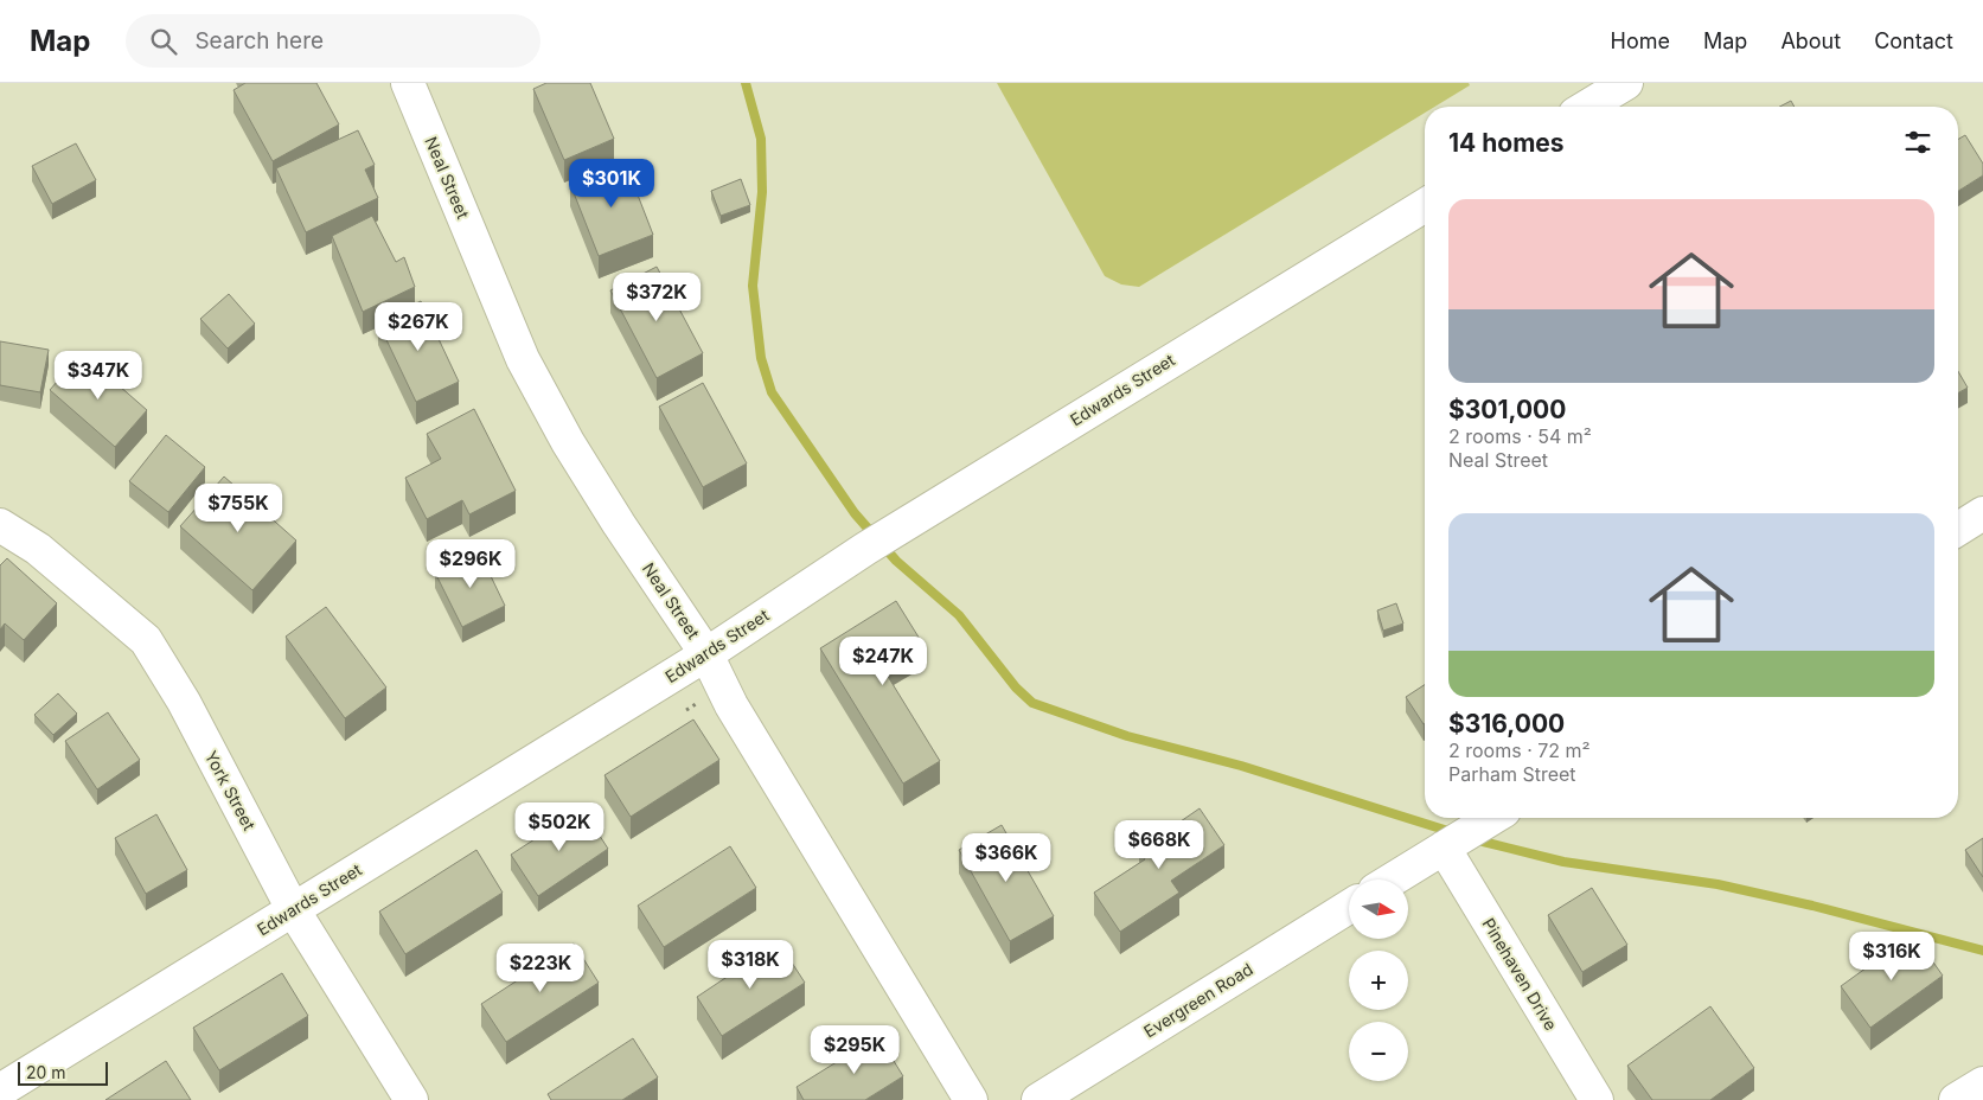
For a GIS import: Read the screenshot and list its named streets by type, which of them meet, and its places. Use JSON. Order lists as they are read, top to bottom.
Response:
{
  "streets": {
    "street": [
      "Neal Street",
      "Edwards Street",
      "York Street",
      "Pinehaven Drive",
      "Evergreen Road"
    ]
  },
  "crossings": [
    ["Neal Street", "Edwards Street"],
    ["Edwards Street", "York Street"]
  ],
  "scale_bar": "20 m",
  "north": "right",
  "page": {
    "header": "Map",
    "search": "Search here",
    "nav": [
      "Home",
      "Map",
      "About",
      "Contact"
    ],
    "heading": "14 homes",
    "price": [
      "$301K",
      "$372K",
      "$267K",
      "$347K",
      "$755K",
      "$296K",
      "$247K",
      "$502K",
      "$668K",
      "$366K",
      "$316K",
      "$318K",
      "$223K",
      "$295K"
    ],
    "list": [
      {
        "name": "$301,000",
        "note": "2 rooms · 54 m² · Neal Street"
      },
      {
        "name": "$316,000",
        "note": "2 rooms · 72 m² · Parham Street"
      }
    ],
    "map_buttons": ["+", "−"],
    "scale": "20 m"
  }
}
